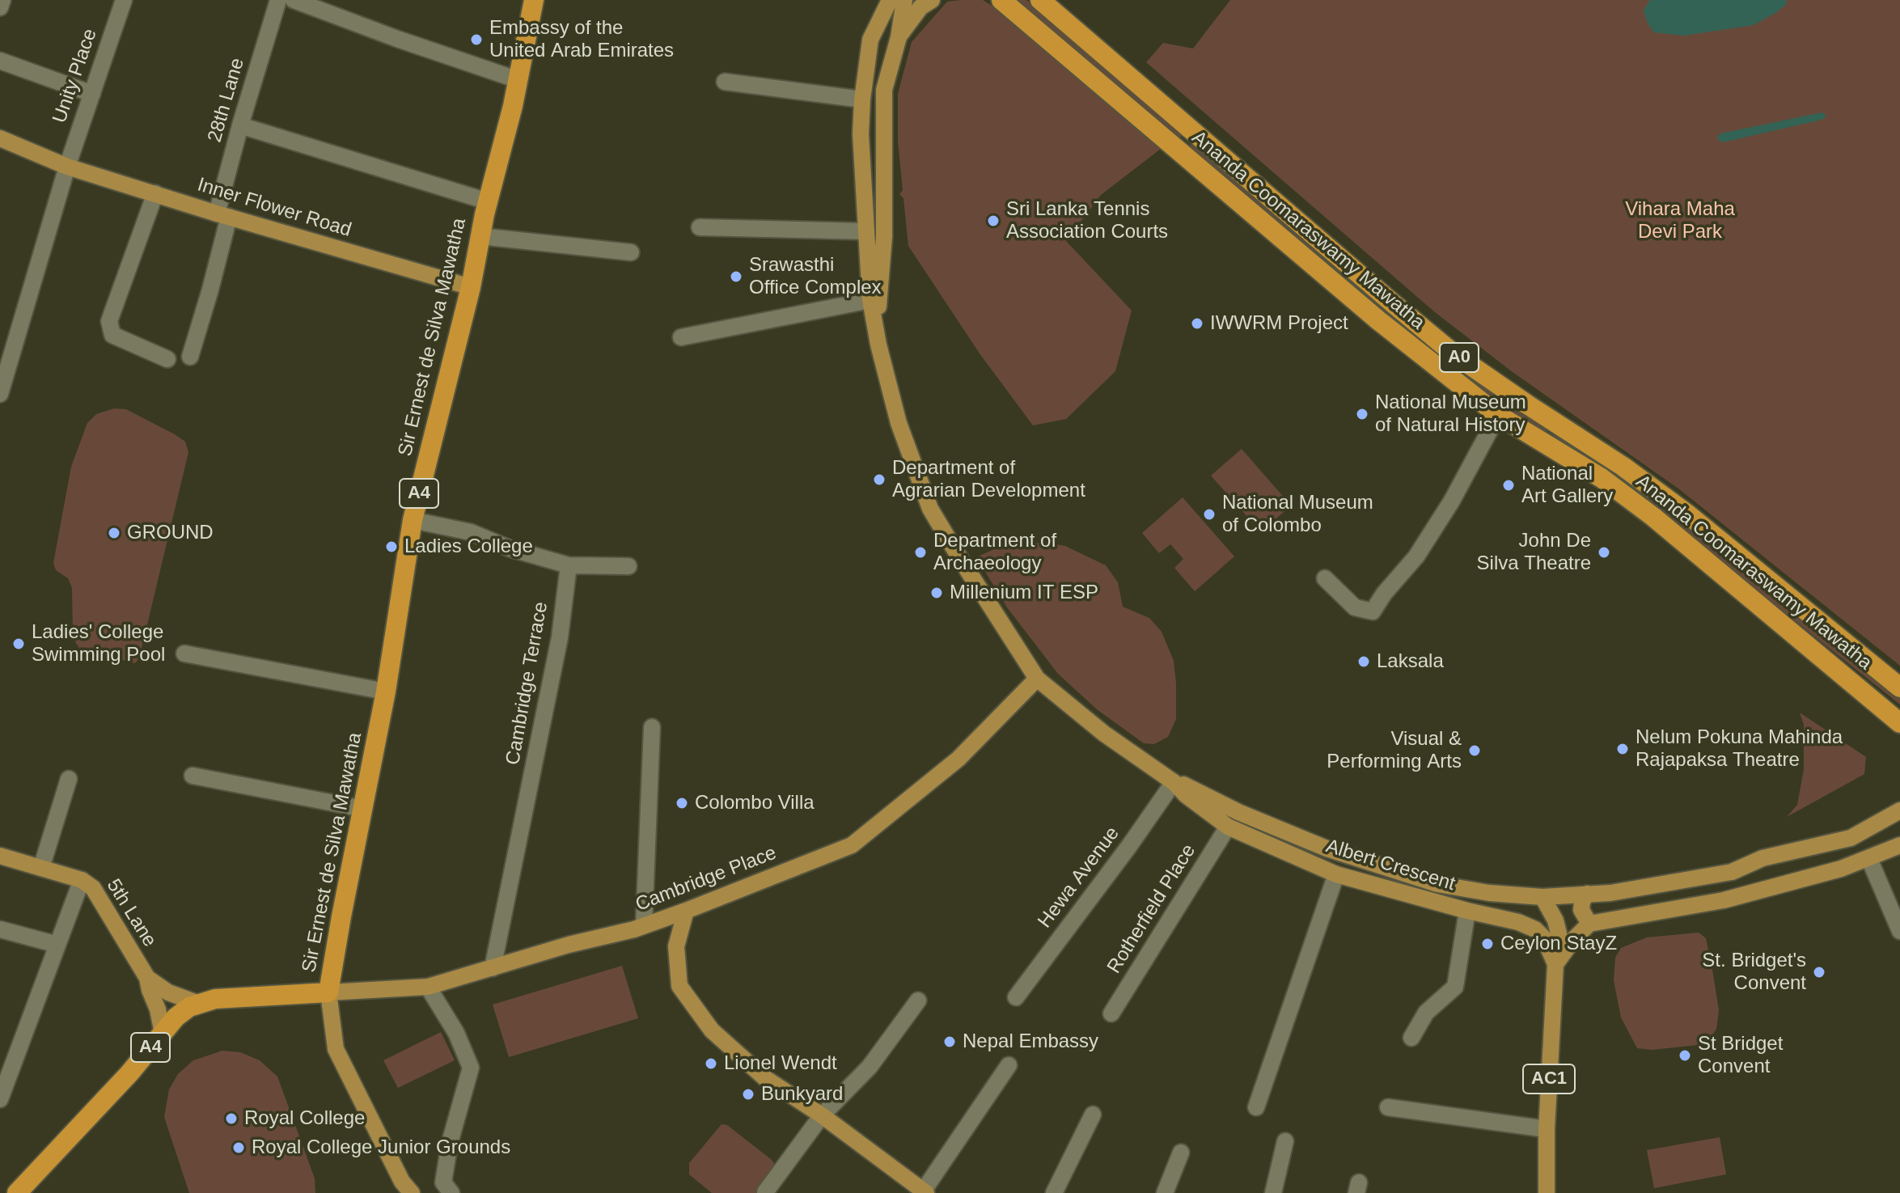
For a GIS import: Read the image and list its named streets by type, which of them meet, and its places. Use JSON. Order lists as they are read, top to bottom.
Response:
{
  "streets": {
    "highway": [
      "Ananda Coomaraswamy Mawatha",
      "Sir Ernest de Silva Mawatha",
      "A0",
      "A4"
    ],
    "main road": [
      "Inner Flower Road",
      "Albert Crescent",
      "Cambridge Place",
      "5th Lane",
      "AC1"
    ],
    "street": [
      "Unity Place",
      "28th Lane",
      "Cambridge Terrace",
      "Hewa Avenue",
      "Rotherfield Place"
    ]
  },
  "crossings": [
    ["Unity Place", "Inner Flower Road"],
    ["28th Lane", "Inner Flower Road"],
    ["Inner Flower Road", "Sir Ernest de Silva Mawatha"],
    ["Sir Ernest de Silva Mawatha", "A4"],
    ["Sir Ernest de Silva Mawatha", "Cambridge Place"],
    ["A4", "Cambridge Place"],
    ["A4", "5th Lane"],
    ["Cambridge Terrace", "Cambridge Place"],
    ["Albert Crescent", "Hewa Avenue"],
    ["Albert Crescent", "Cambridge Place"],
    ["Albert Crescent", "Rotherfield Place"],
    ["Albert Crescent", "AC1"]
  ],
  "parks": ["Vihara Maha Devi Park"],
  "places": [
    "Embassy of the United Arab Emirates",
    "Sri Lanka Tennis Association Courts",
    "Srawasthi Office Complex",
    "IWWRM Project",
    "National Museum of Natural History",
    "Department of Agrarian Development",
    "National Art Gallery",
    "National Museum of Colombo",
    "GROUND",
    "Ladies College",
    "Department of Archaeology",
    "John De Silva Theatre",
    "Millenium IT ESP",
    "Ladies' College Swimming Pool",
    "Laksala",
    "Nelum Pokuna Mahinda Rajapaksa Theatre",
    "Visual & Performing Arts",
    "Colombo Villa",
    "Ceylon StayZ",
    "St. Bridget's Convent",
    "Nepal Embassy",
    "St Bridget Convent",
    "Lionel Wendt",
    "Bunkyard",
    "Royal College",
    "Royal College Junior Grounds"
  ]
}
